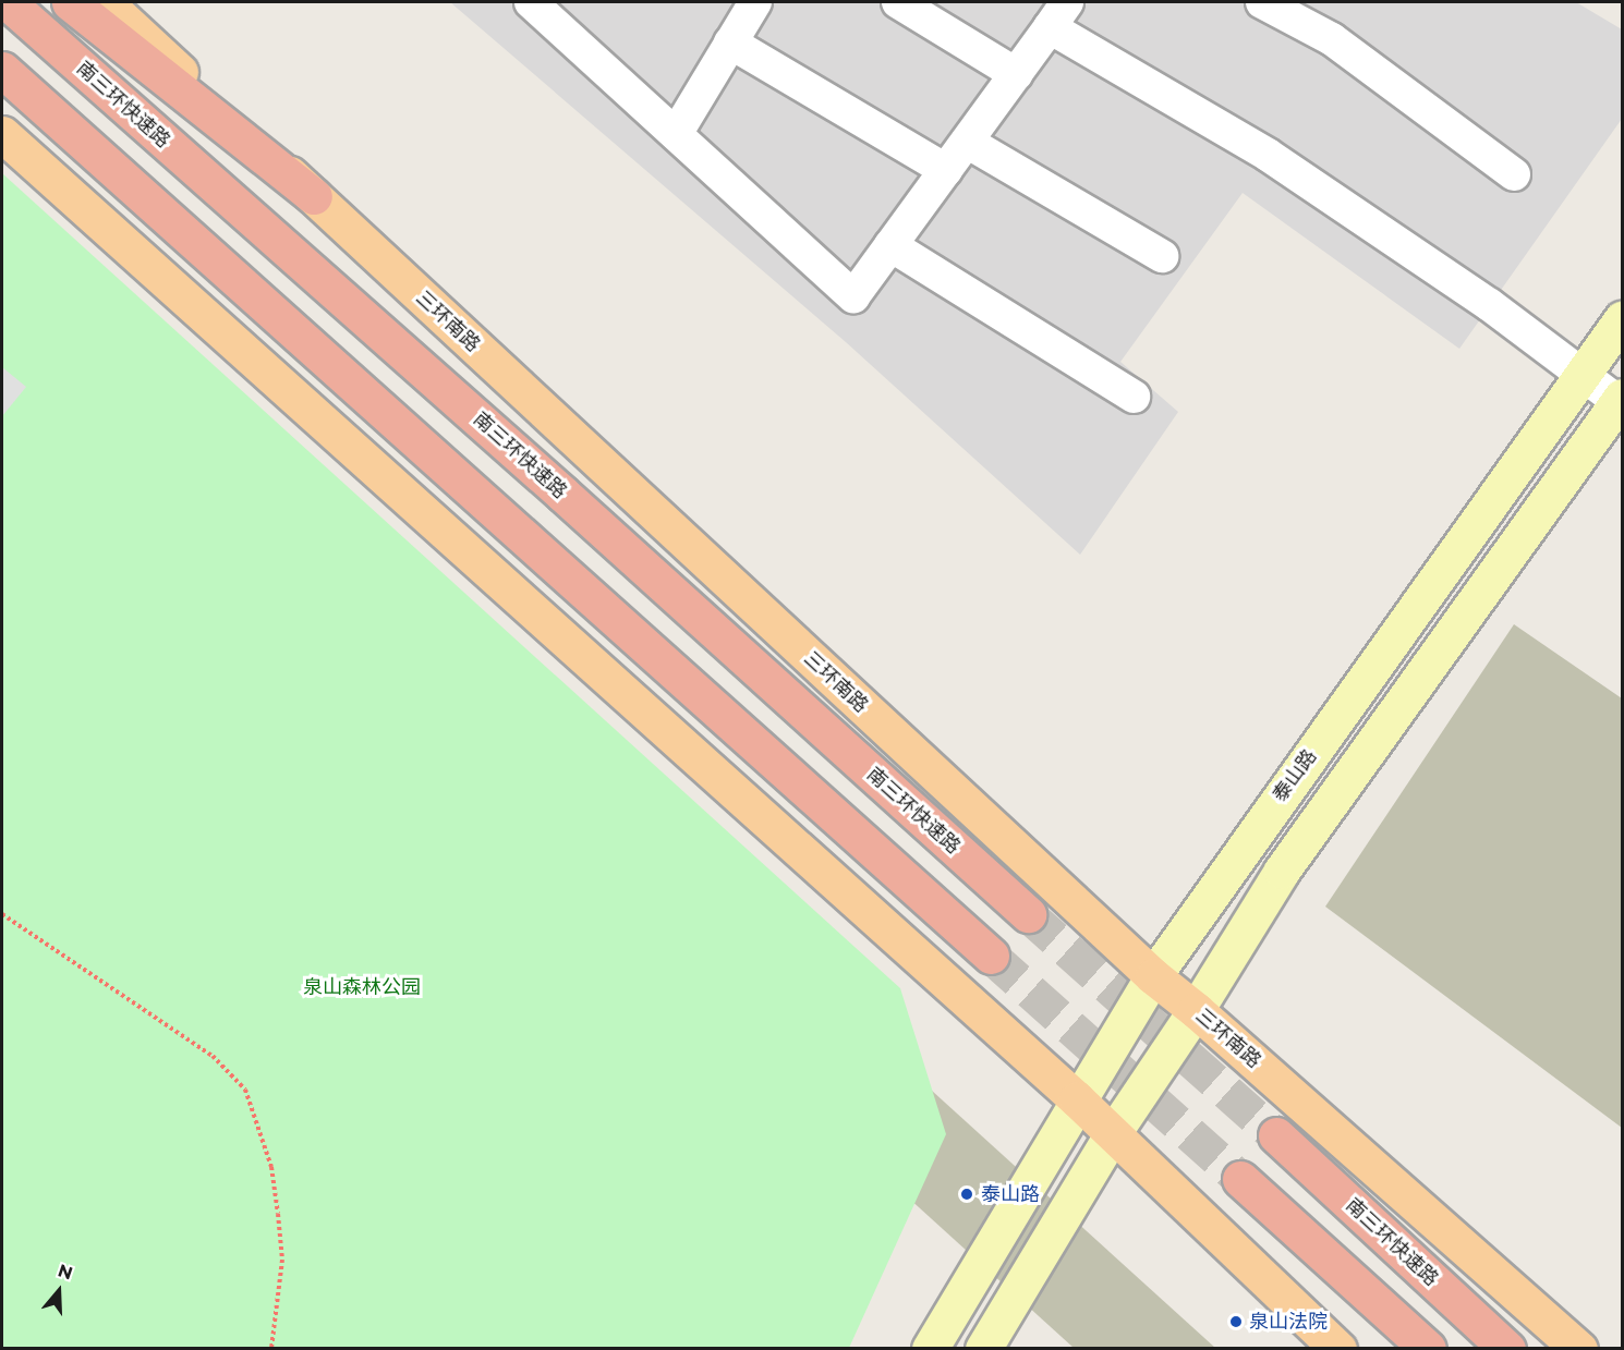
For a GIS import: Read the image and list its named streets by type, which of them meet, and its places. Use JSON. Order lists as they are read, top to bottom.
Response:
{
  "streets": {
    "highway": ["南三环快速路"],
    "main road": ["三环南路", "泰山路"]
  },
  "crossings": [
    ["三环南路", "泰山路"]
  ],
  "parks": ["泉山森林公园"],
  "places": ["泰山路", "泉山法院"],
  "north": "top"
}
